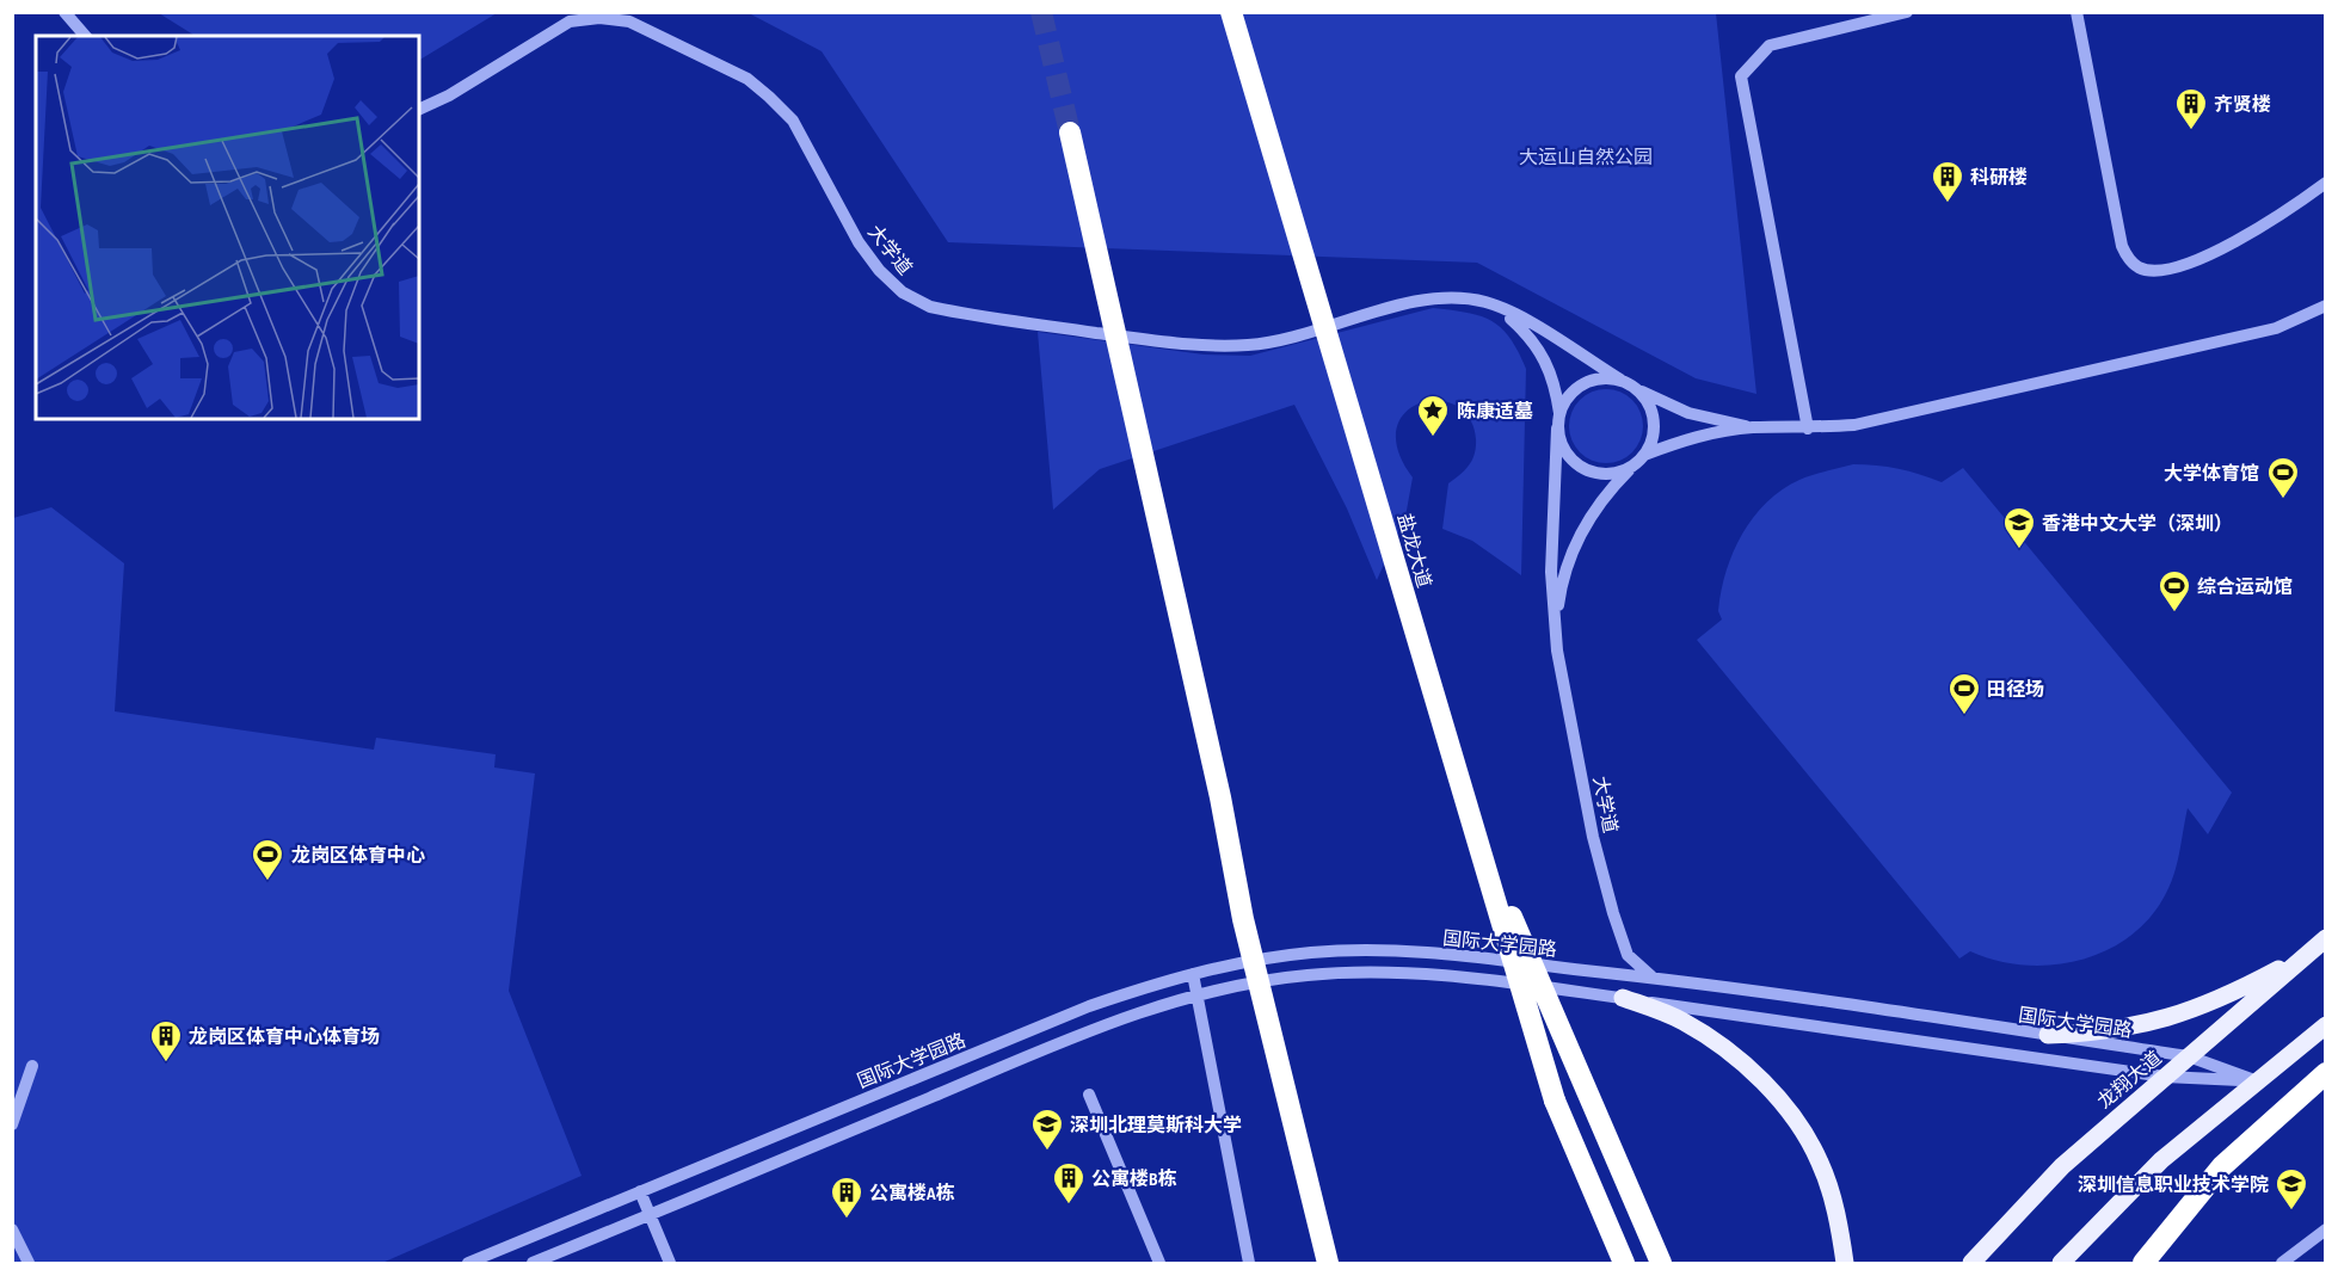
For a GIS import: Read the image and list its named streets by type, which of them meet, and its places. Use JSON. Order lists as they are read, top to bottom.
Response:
{
  "streets": {
    "highway": ["盐龙大道"],
    "main road": ["龙翔大道"],
    "street": ["大学道", "国际大学园路"]
  },
  "crossings": [
    ["大学道", "国际大学园路"],
    ["国际大学园路", "龙翔大道"]
  ],
  "parks": ["大运山自然公园"],
  "places": {
    "building": [
      "齐贤楼",
      "科研楼",
      "龙岗区体育中心体育场",
      "公寓楼B栋",
      "公寓楼A栋"
    ],
    "place": ["陈康适墓"],
    "sports": [
      "大学体育馆",
      "综合运动馆",
      "田径场",
      "龙岗区体育中心"
    ],
    "school or university": ["香港中文大学（深圳）", "深圳北理莫斯科大学", "深圳信息职业技术学院"]
  }
}
